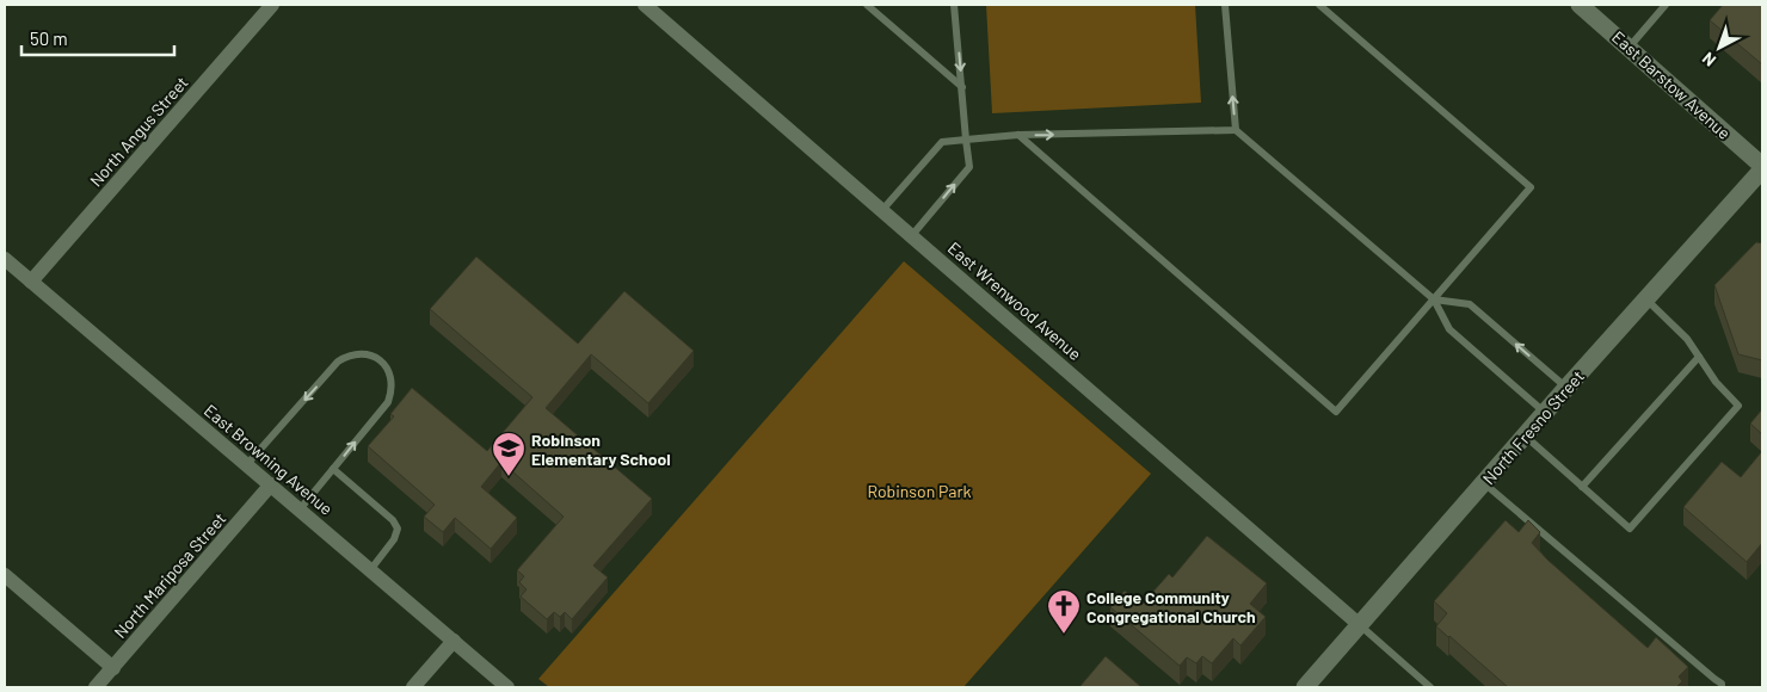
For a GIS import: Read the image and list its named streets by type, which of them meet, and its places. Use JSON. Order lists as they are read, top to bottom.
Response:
{
  "streets": {
    "main road": ["East Barstow Avenue", "North Fresno Street"],
    "street": [
      "North Angus Street",
      "East Wrenwood Avenue",
      "East Browning Avenue",
      "North Mariposa Street"
    ]
  },
  "crossings": [
    ["East Barstow Avenue", "North Fresno Street"],
    ["North Angus Street", "East Browning Avenue"],
    ["East Wrenwood Avenue", "North Fresno Street"],
    ["East Browning Avenue", "North Mariposa Street"]
  ],
  "parks": ["Robinson Park"],
  "places": {
    "school or university": ["Robinson Elementary School"],
    "church": ["College Community Congregational Church"]
  },
  "scale_bar": "50 m",
  "north": "bottom left"
}
